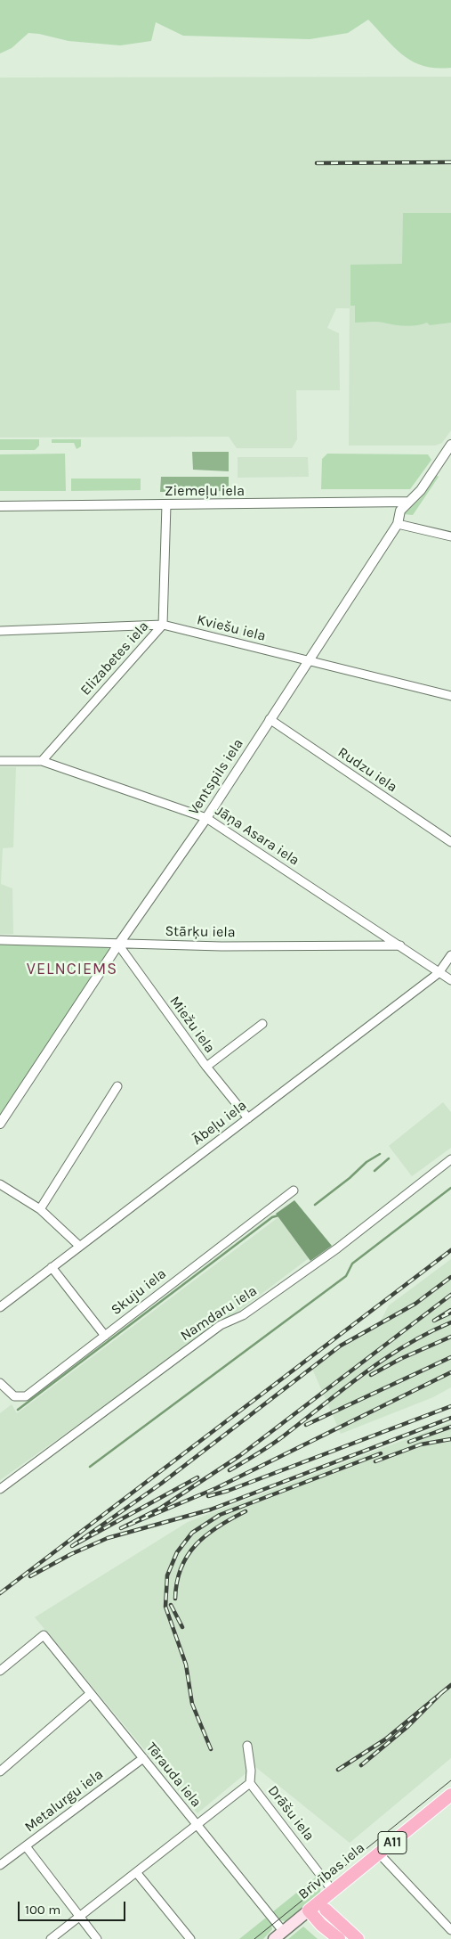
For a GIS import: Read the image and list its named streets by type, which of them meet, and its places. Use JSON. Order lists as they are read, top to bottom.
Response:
{
  "streets": {
    "highway": ["A11", "Brīvības iela"],
    "street": [
      "Ziemeļu iela",
      "Kviešu iela",
      "Elizabetes iela",
      "Rudzu iela",
      "Ventspils iela",
      "Jāņa Asara iela",
      "Stārķu iela",
      "Miežu iela",
      "Ābeļu iela",
      "Skuju iela",
      "Namdaru iela",
      "Tērauda iela",
      "Metalurgu iela",
      "Drāšu iela"
    ]
  },
  "crossings": [
    ["Ziemeļu iela", "Elizabetes iela"],
    ["Ziemeļu iela", "Ventspils iela"],
    ["Kviešu iela", "Elizabetes iela"],
    ["Kviešu iela", "Ventspils iela"],
    ["Elizabetes iela", "Jāņa Asara iela"],
    ["Rudzu iela", "Ventspils iela"],
    ["Ventspils iela", "Jāņa Asara iela"],
    ["Ventspils iela", "Stārķu iela"],
    ["Ventspils iela", "Miežu iela"],
    ["Jāņa Asara iela", "Stārķu iela"],
    ["Jāņa Asara iela", "Ābeļu iela"],
    ["Stārķu iela", "Miežu iela"],
    ["Miežu iela", "Ābeļu iela"],
    ["Tērauda iela", "Metalurgu iela"],
    ["Tērauda iela", "Brīvības iela"],
    ["Drāšu iela", "Brīvības iela"]
  ],
  "districts": ["VELNCIEMS"],
  "scale_bar": "100 m"
}
